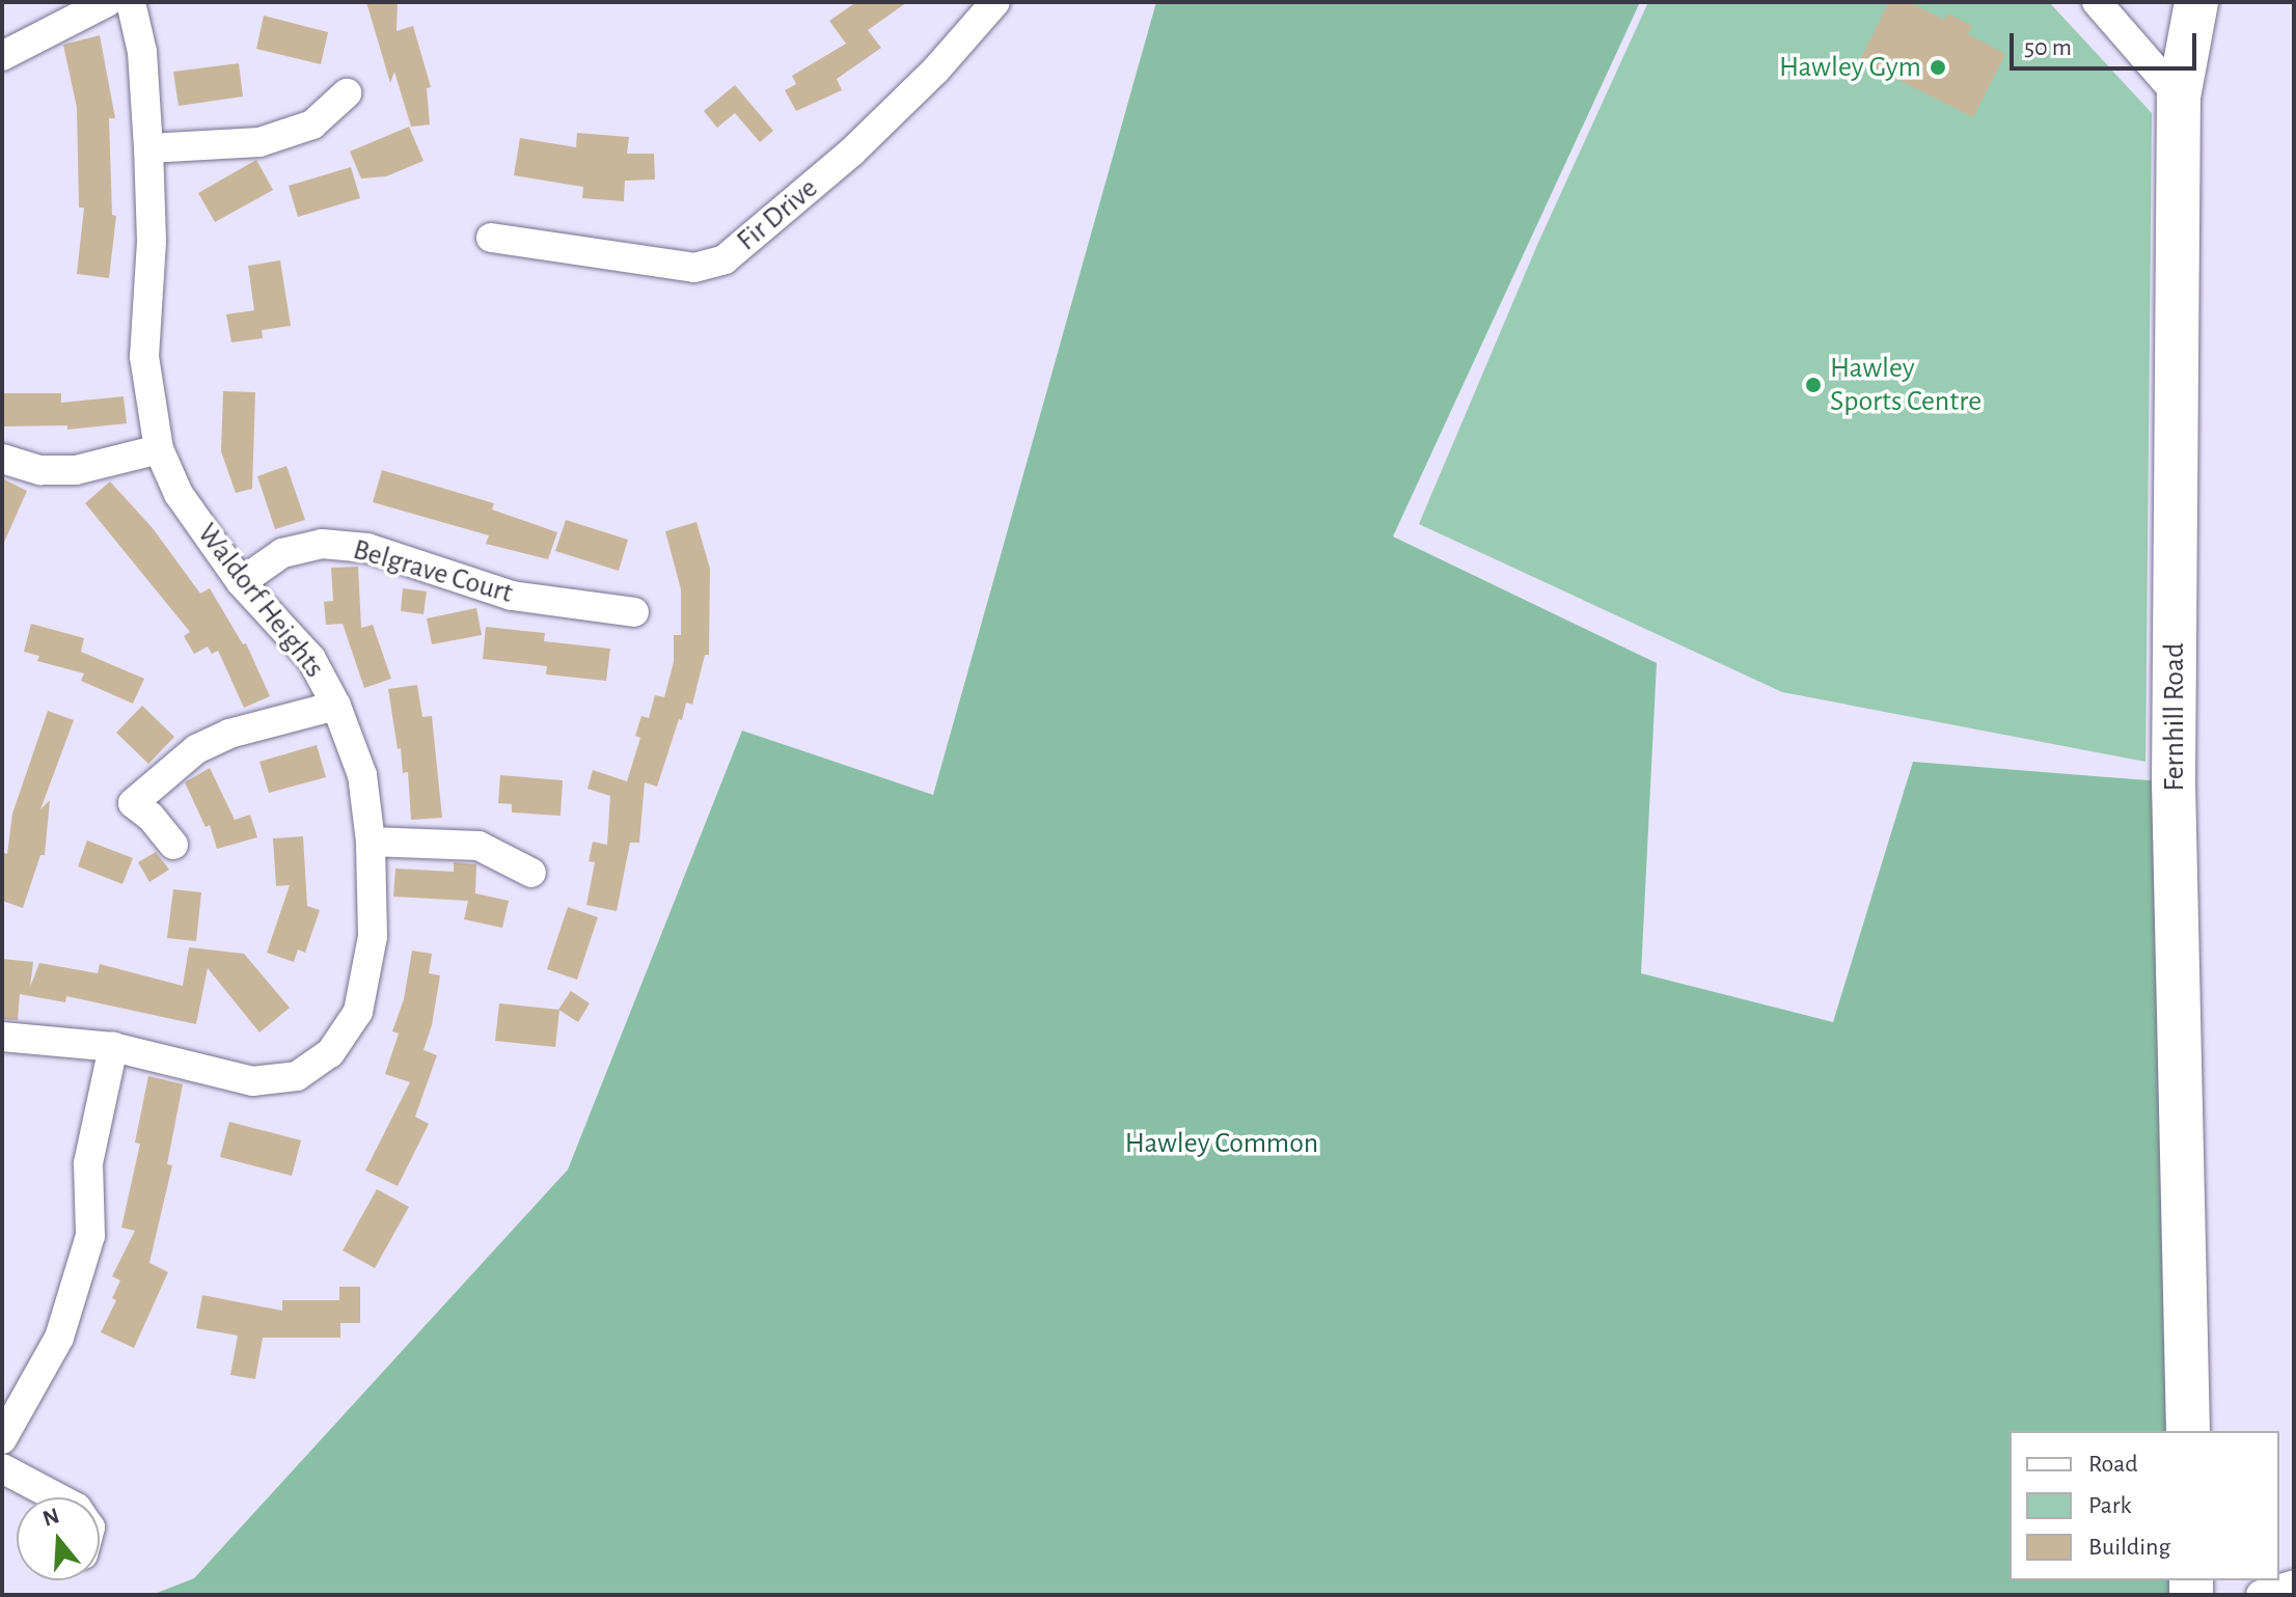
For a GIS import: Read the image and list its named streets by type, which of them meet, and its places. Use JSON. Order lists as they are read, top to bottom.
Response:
{
  "streets": {
    "street": [
      "Fir Drive",
      "Belgrave Court",
      "Waldorf Heights",
      "Fernhill Road"
    ]
  },
  "crossings": [
    ["Belgrave Court", "Waldorf Heights"]
  ],
  "parks": ["Hawley Common"],
  "places": ["Hawley Gym", "Hawley Sports Centre"],
  "legend": ["Road", "Park", "Building"],
  "scale_bar": "50 m",
  "north": "top"
}
